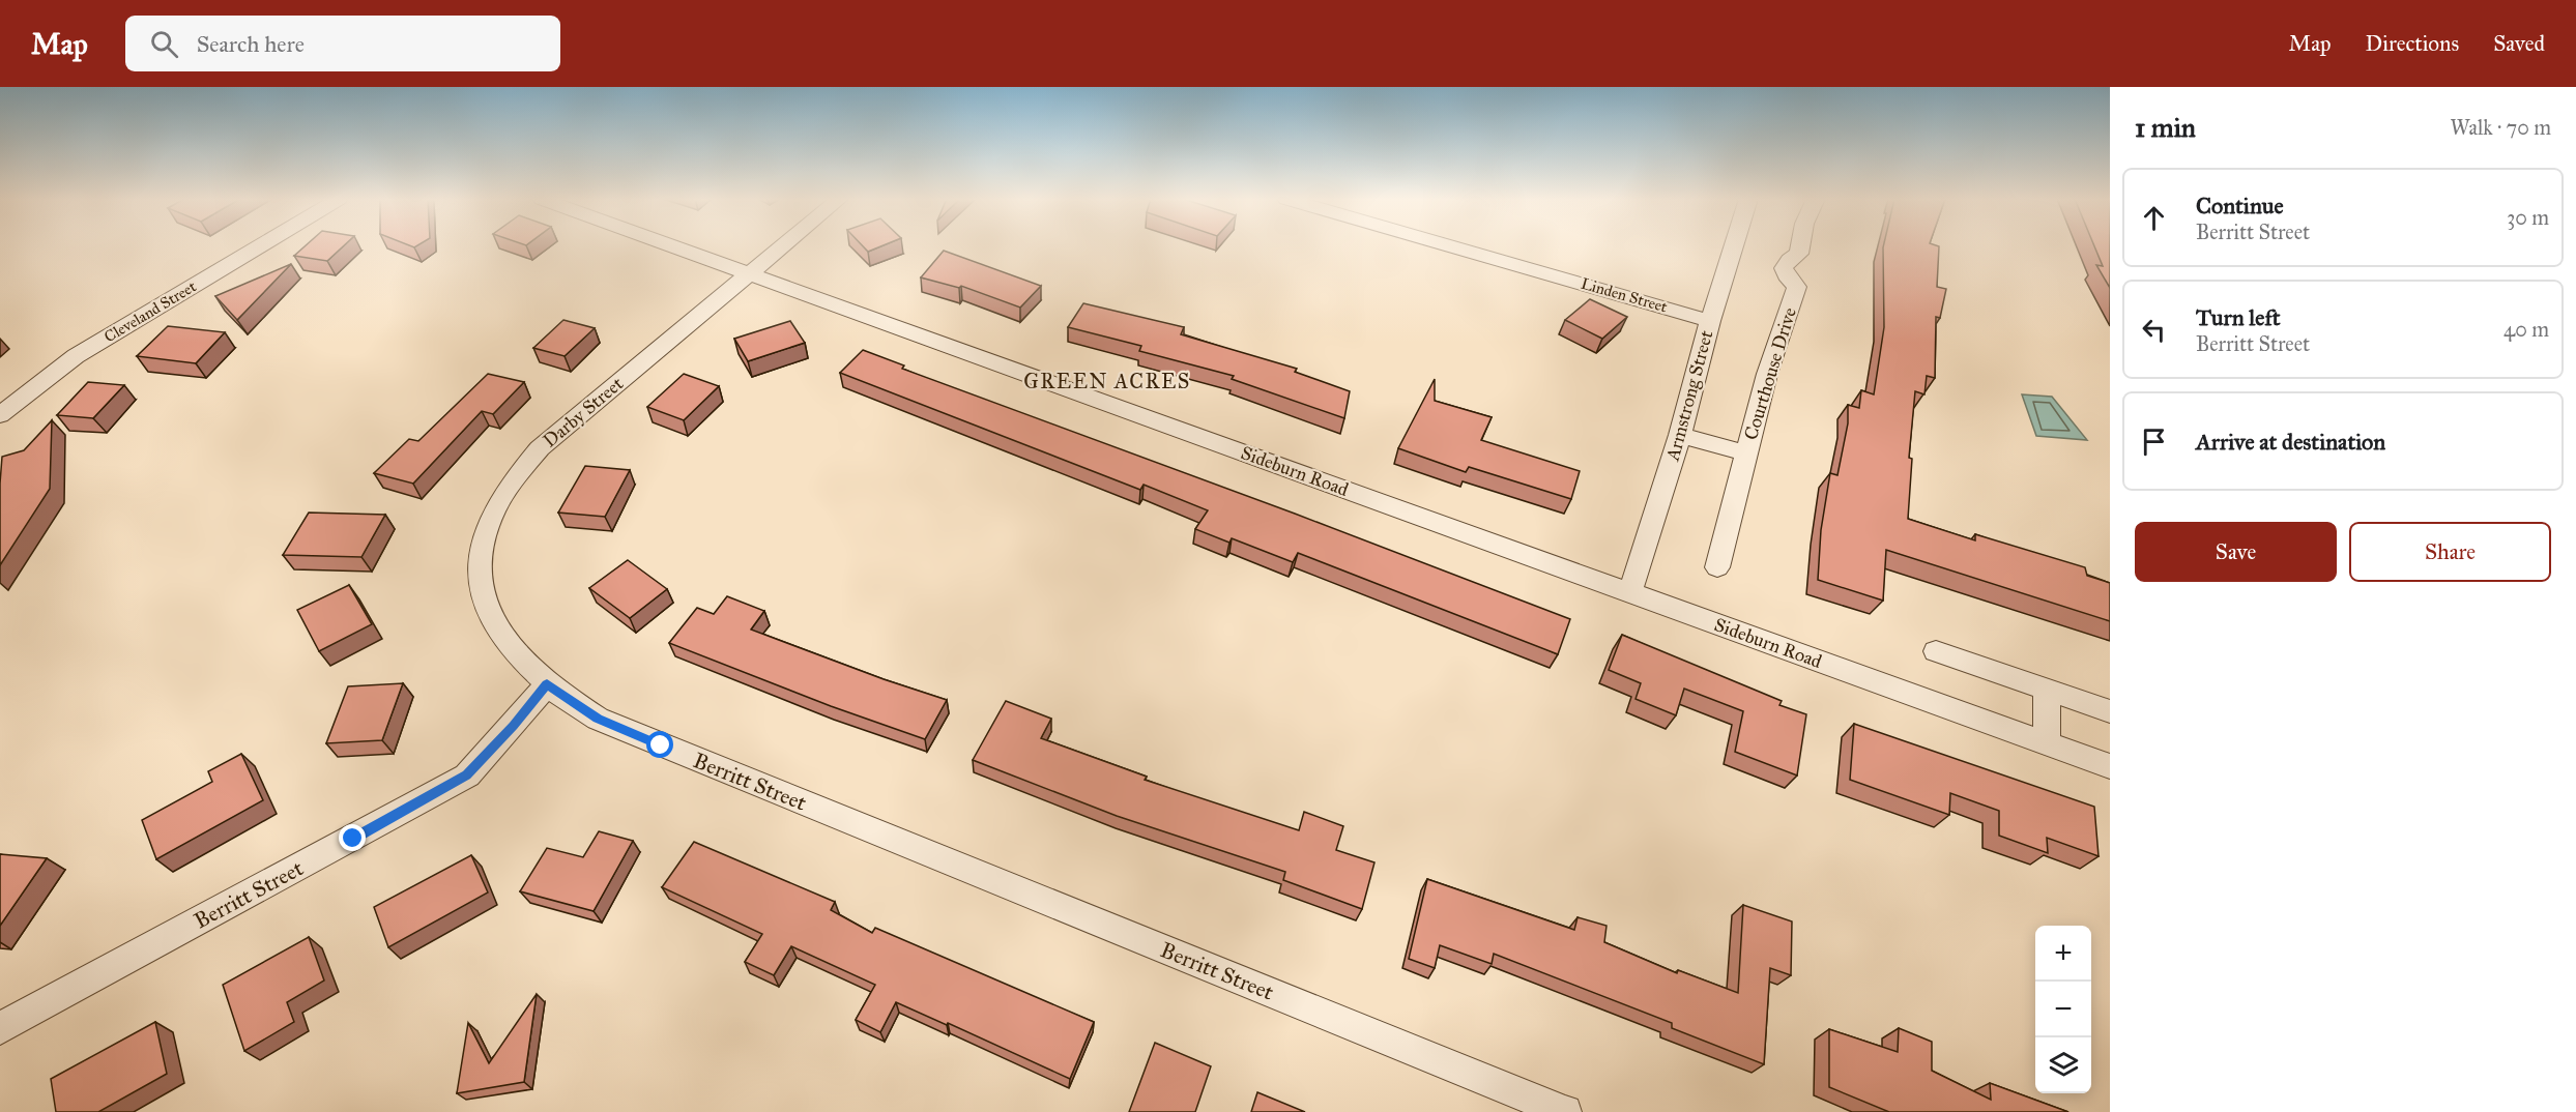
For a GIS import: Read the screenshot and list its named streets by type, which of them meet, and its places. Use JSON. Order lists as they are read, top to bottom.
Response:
{
  "streets": {
    "street": [
      "Linden Street",
      "Cleveland Street",
      "Courthouse Drive",
      "Armstrong Street",
      "Darby Street",
      "Sideburn Road",
      "Berritt Street"
    ]
  },
  "crossings": [
    ["Linden Street", "Armstrong Street"],
    ["Courthouse Drive", "Armstrong Street"],
    ["Armstrong Street", "Sideburn Road"],
    ["Darby Street", "Sideburn Road"],
    ["Darby Street", "Berritt Street"]
  ],
  "districts": ["GREEN ACRES"],
  "page": {
    "header": "Map",
    "search": "Search here",
    "nav": ["Map", "Directions", "Saved"],
    "heading": ["1 min", "Walk · 70 m"],
    "list": [
      ["Continue", "Berritt Street", "30 m"],
      ["Turn left", "Berritt Street", "40 m"],
      "Arrive at destination"
    ],
    "buttons": ["Save", "Share"],
    "map_buttons": ["+", "−"]
  }
}
